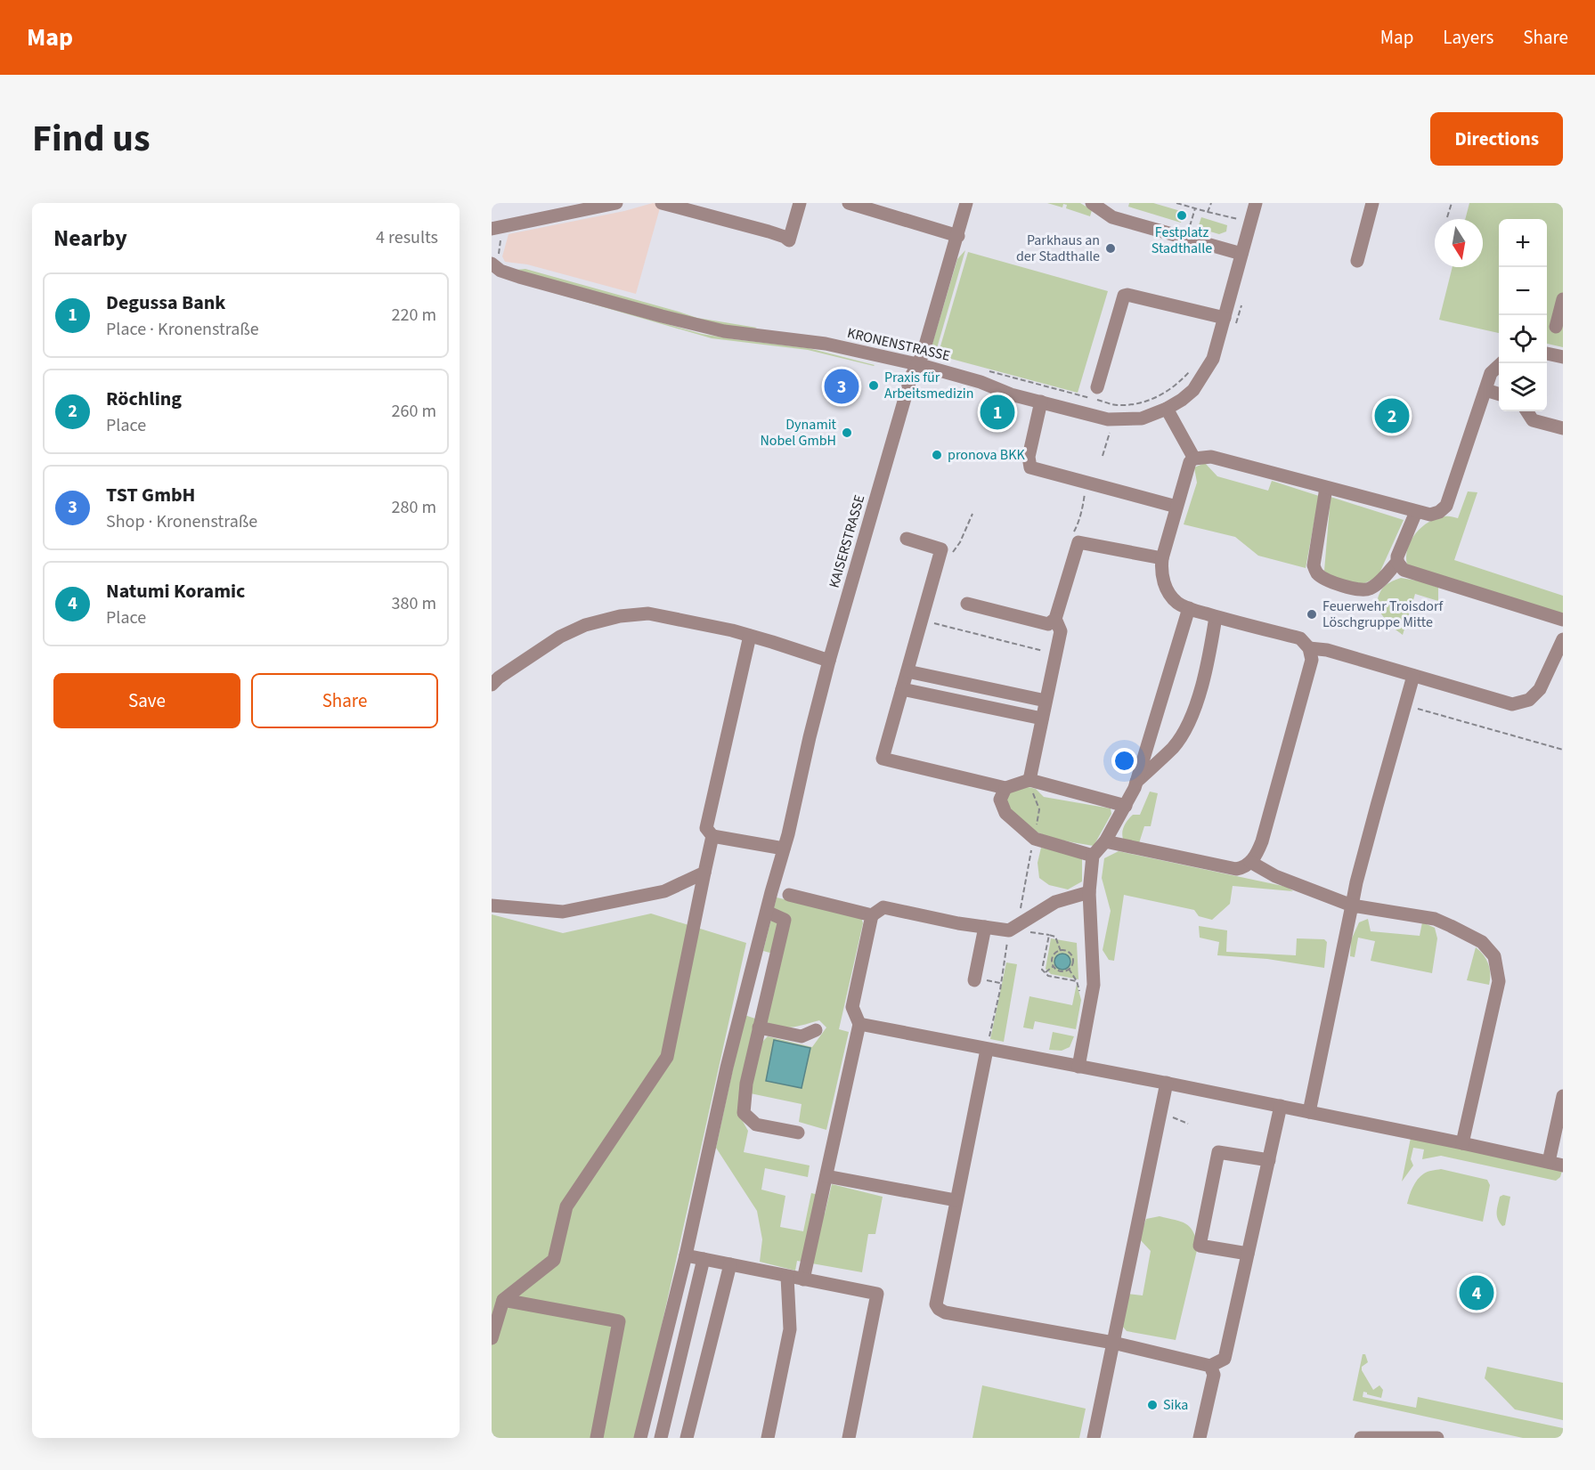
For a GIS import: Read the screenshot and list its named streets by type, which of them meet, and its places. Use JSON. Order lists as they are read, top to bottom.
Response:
{
  "streets": {
    "street": ["KRONENSTRASSE", "KAISERSTRASSE"]
  },
  "crossings": [
    ["KRONENSTRASSE", "KAISERSTRASSE"]
  ],
  "places": [
    "Festplatz Stadthalle",
    "Parkhaus an der Stadthalle",
    "Praxis für Arbeitsmedizin",
    "Dynamit Nobel GmbH",
    "pronova BKK",
    "Feuerwehr Troisdorf Löschgruppe Mitte",
    "Sika"
  ],
  "north": "bottom",
  "page": {
    "header": "Map",
    "nav": ["Map", "Layers", "Share"],
    "title": "Find us",
    "buttons": [
      "Directions",
      ["Save", "Share"]
    ],
    "heading": ["Nearby", "4 results"],
    "map_buttons": ["+", "−"],
    "list": [
      {
        "mark": "1",
        "name": "Degussa Bank",
        "note": "Place · Kronenstraße",
        "value": "220 m"
      },
      {
        "mark": "2",
        "name": "Röchling",
        "note": "Place",
        "value": "260 m"
      },
      {
        "mark": "3",
        "name": "TST GmbH",
        "note": "Shop · Kronenstraße",
        "value": "280 m"
      },
      {
        "mark": "4",
        "name": "Natumi Koramic",
        "note": "Place",
        "value": "380 m"
      }
    ],
    "pins": [
      "3",
      "1",
      "2",
      "4"
    ]
  }
}
